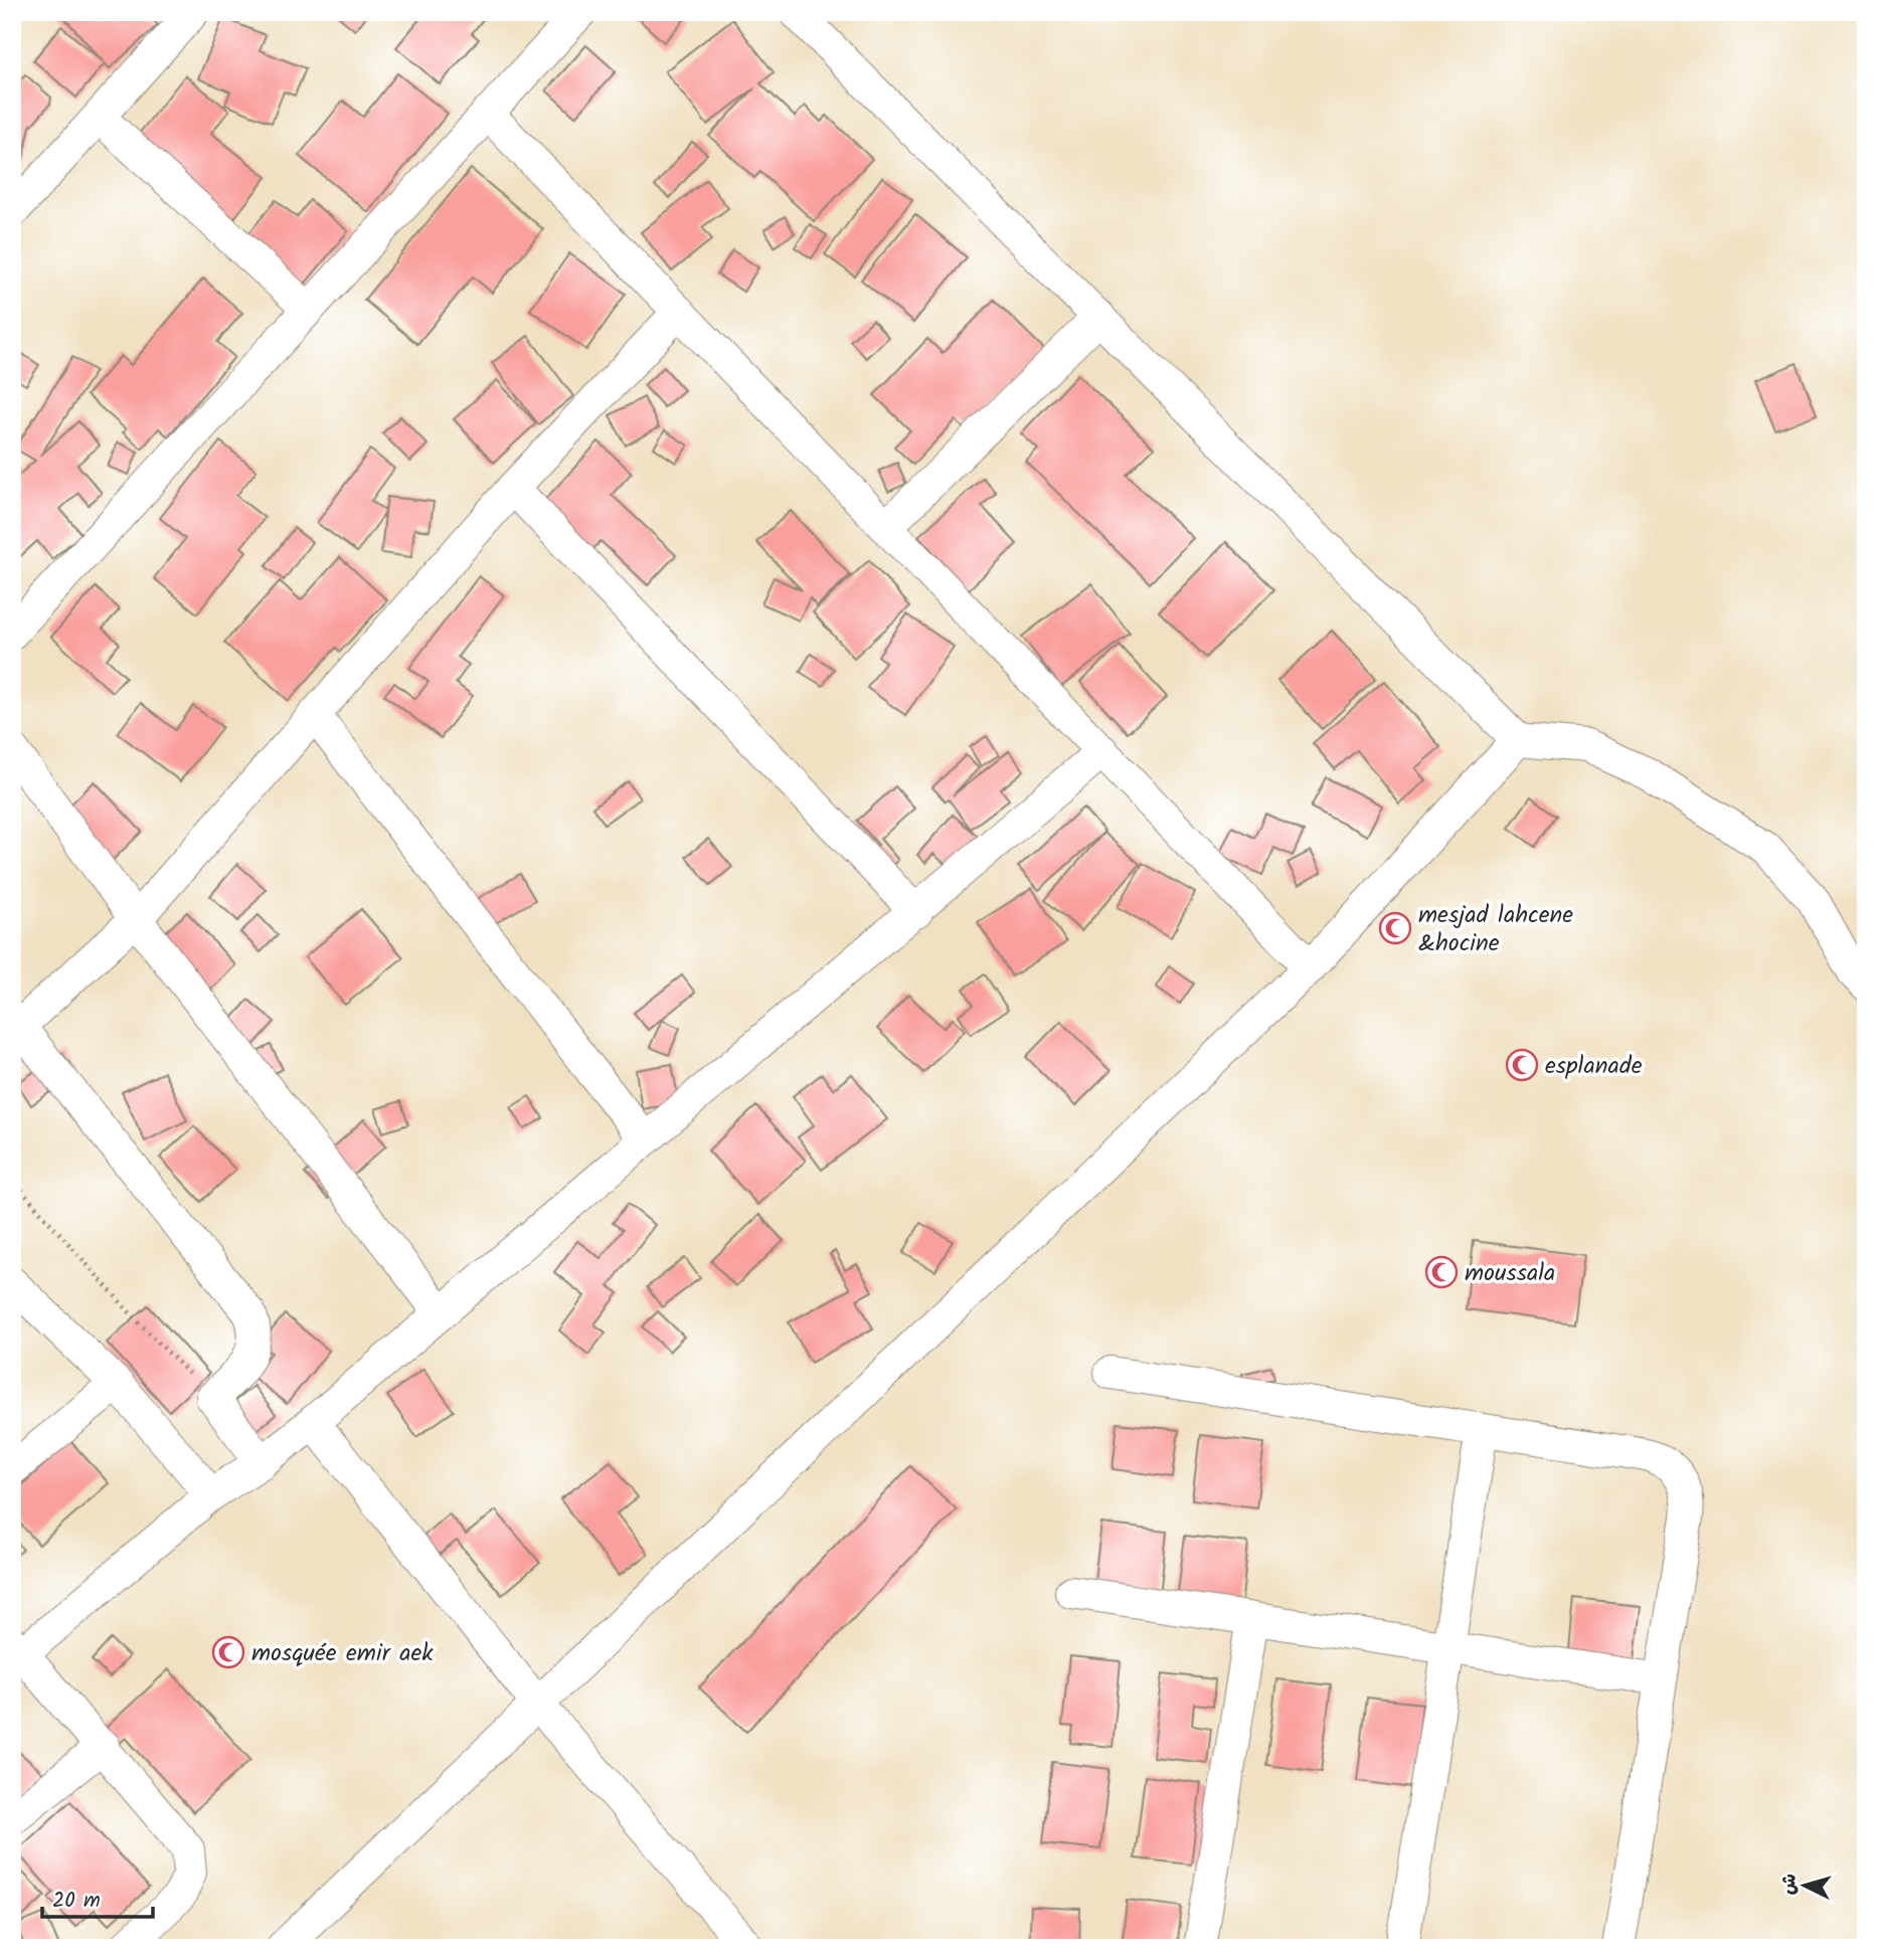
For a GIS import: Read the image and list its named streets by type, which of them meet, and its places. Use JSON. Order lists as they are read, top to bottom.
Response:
{
  "places": {
    "mosque": [
      "mesjad lahcene &hocine",
      "esplanade",
      "moussala",
      "mosquée emir aek"
    ]
  },
  "scale_bar": "20 m",
  "north": "left"
}
